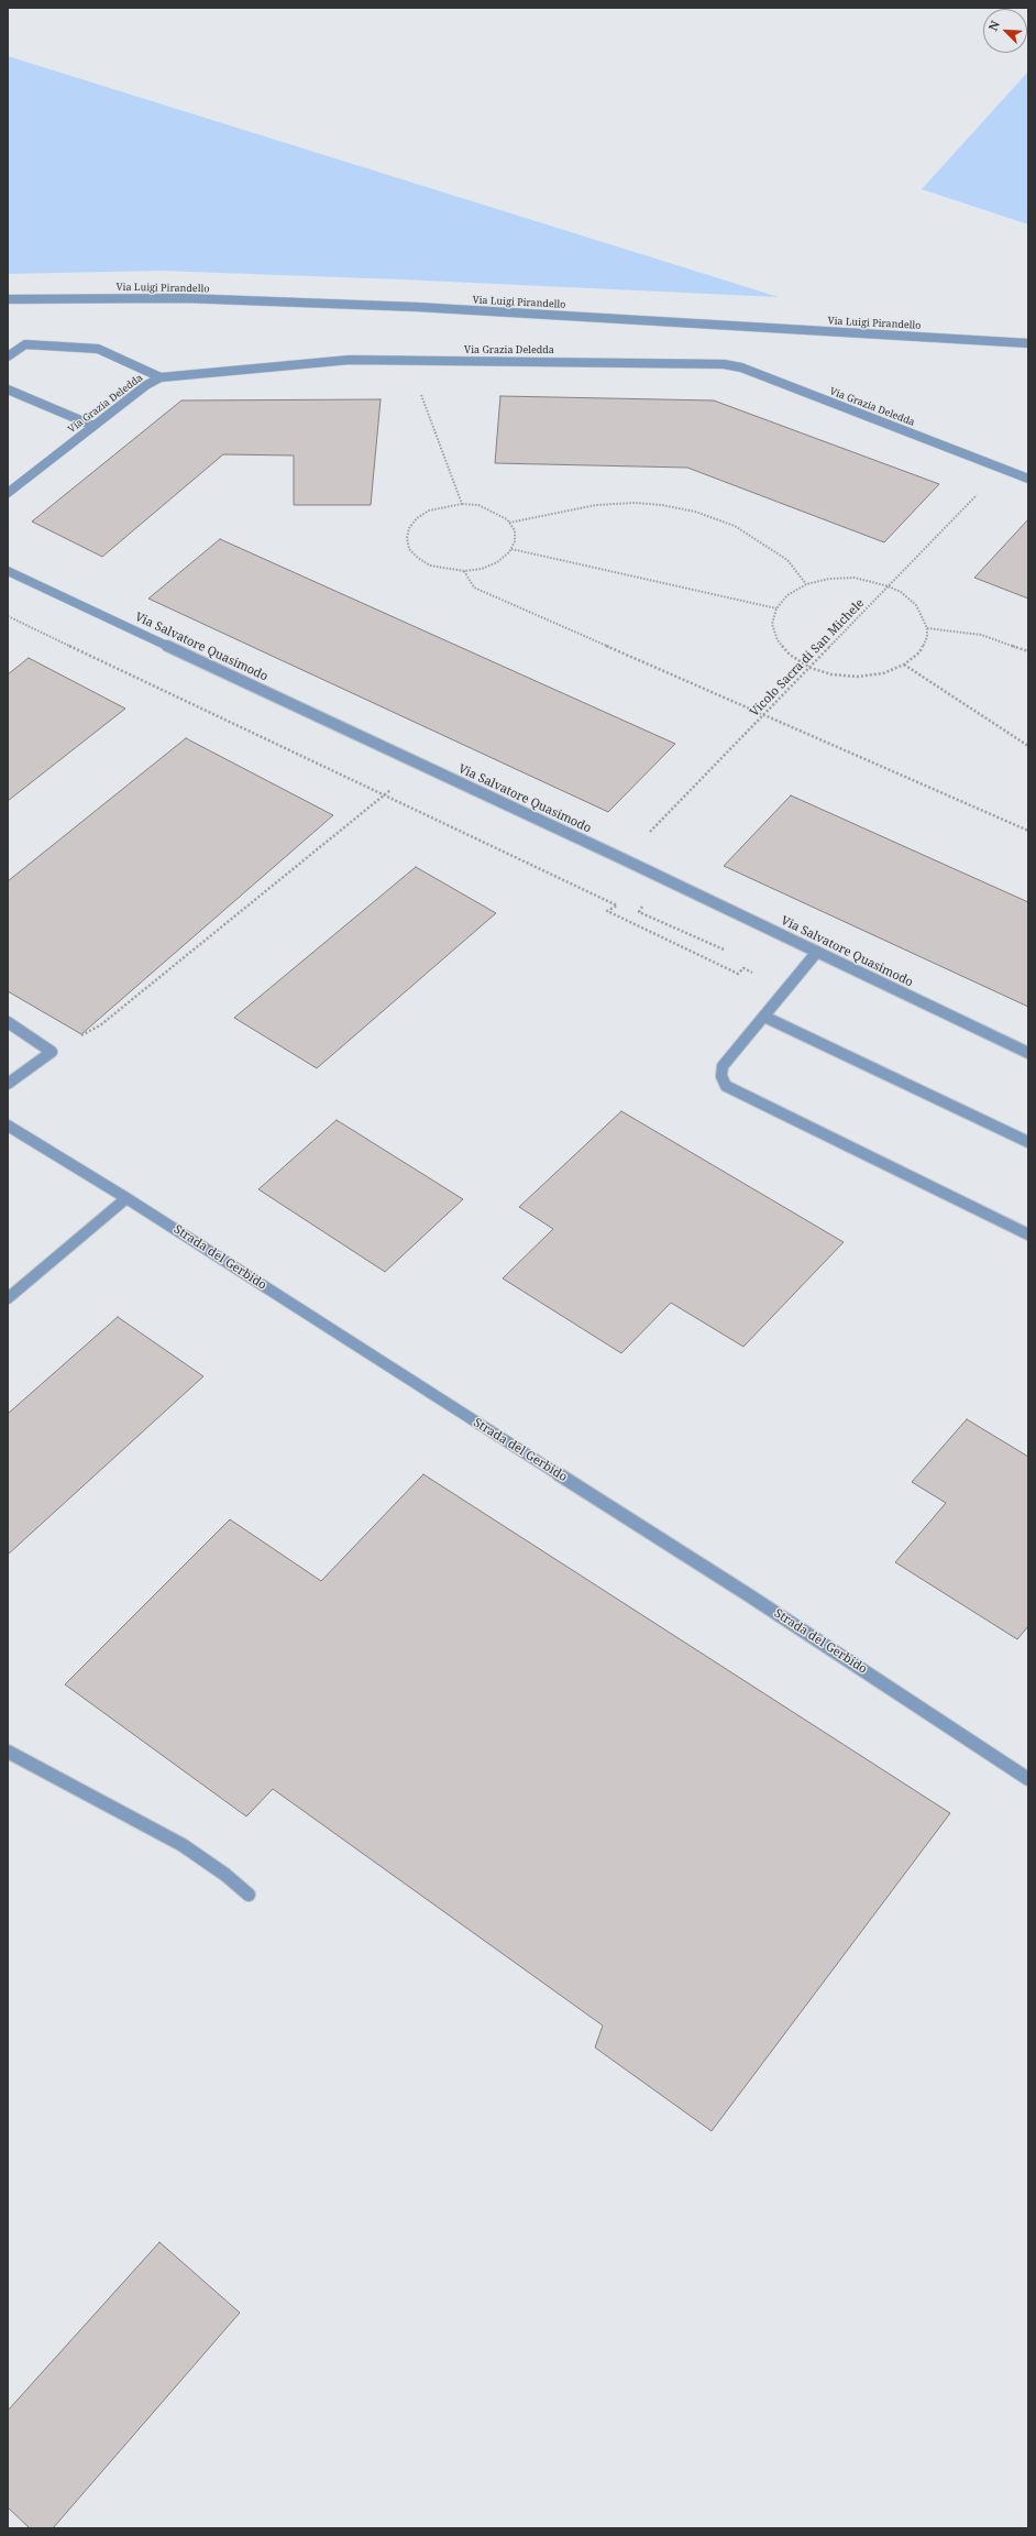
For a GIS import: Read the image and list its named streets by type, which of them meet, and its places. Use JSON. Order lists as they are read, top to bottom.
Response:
{
  "streets": {
    "street": [
      "Via Luigi Pirandello",
      "Via Grazia Deledda",
      "Via Salvatore Quasimodo",
      "Strada del Gerbido"
    ],
    "path": ["Vicolo Sacra di San Michele"]
  },
  "crossings": [
    ["Via Grazia Deledda", "Vicolo Sacra di San Michele"],
    ["Via Salvatore Quasimodo", "Vicolo Sacra di San Michele"]
  ],
  "north": "top left"
}
